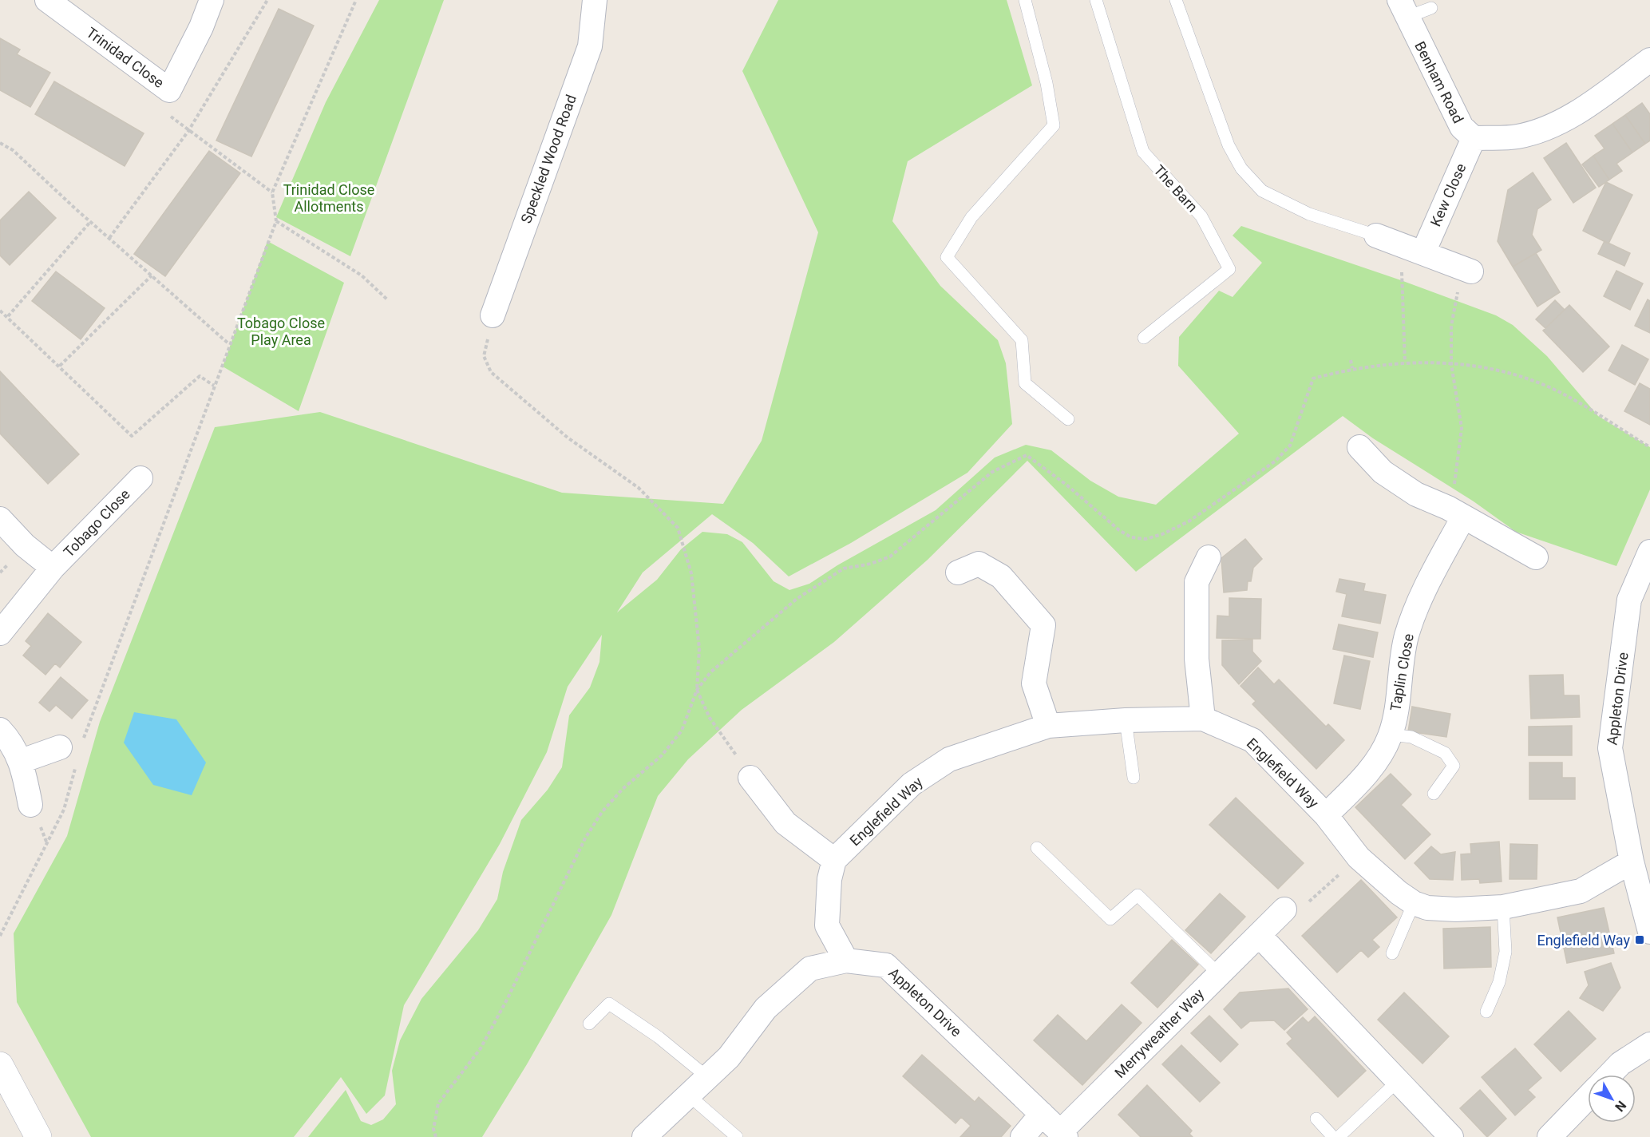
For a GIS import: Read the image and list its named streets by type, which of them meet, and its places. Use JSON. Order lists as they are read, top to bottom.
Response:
{
  "streets": {
    "street": [
      "Trinidad Close",
      "Benham Road",
      "Speckled Wood Road",
      "Kew Close",
      "Tobago Close",
      "Taplin Close",
      "Appleton Drive",
      "Englefield Way",
      "Merryweather Way"
    ],
    "lane": ["The Barn"]
  },
  "crossings": [
    ["Benham Road", "Kew Close"],
    ["Taplin Close", "Englefield Way"],
    ["Appleton Drive", "Englefield Way"],
    ["Appleton Drive", "Merryweather Way"]
  ],
  "parks": ["Trinidad Close Allotments", "Tobago Close Play Area"],
  "places": {
    "transit": ["Englefield Way"]
  },
  "north": "bottom right"
}
